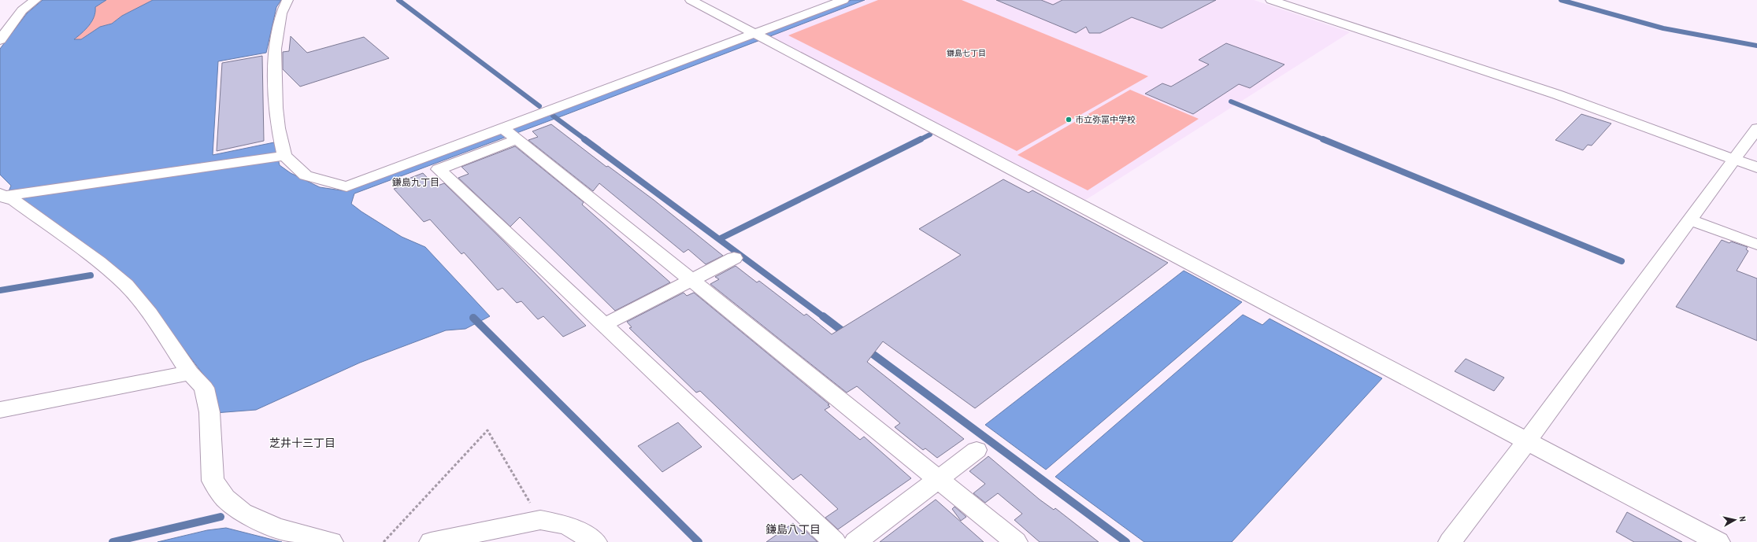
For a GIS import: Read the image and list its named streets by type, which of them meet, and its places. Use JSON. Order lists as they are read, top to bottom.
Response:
{
  "districts": [
    "鎌島七丁目",
    "鎌島九丁目",
    "芝井十三丁目",
    "鎌島八丁目"
  ],
  "places": ["市立弥冨中学校"],
  "north": "right"
}
